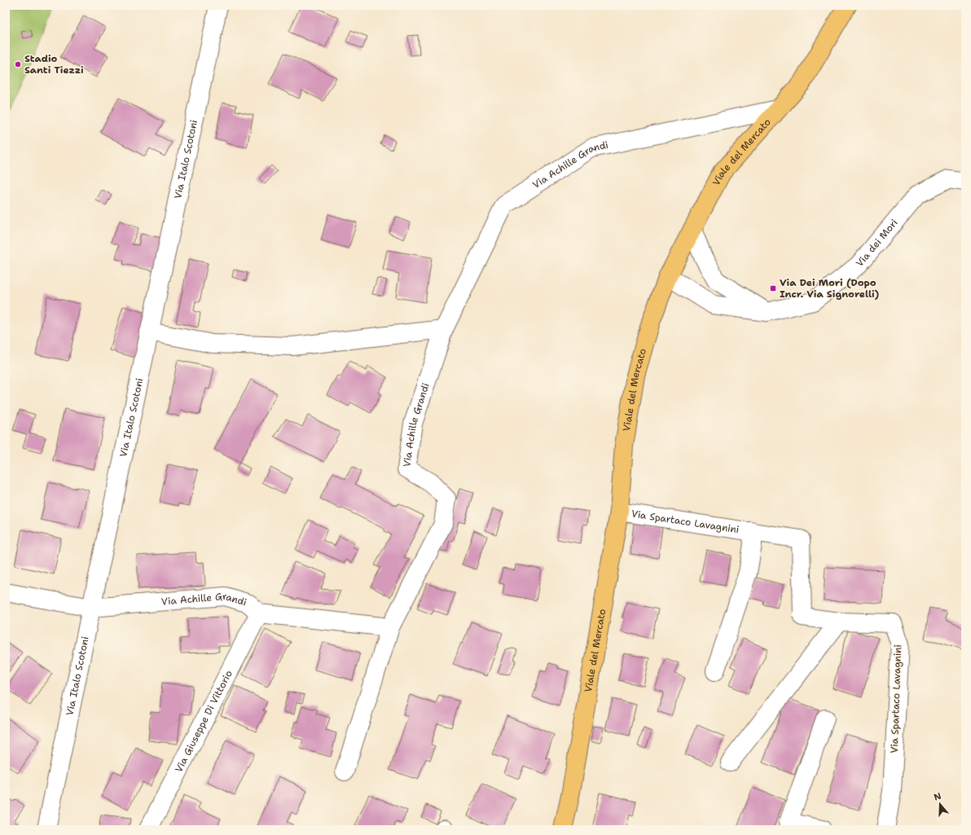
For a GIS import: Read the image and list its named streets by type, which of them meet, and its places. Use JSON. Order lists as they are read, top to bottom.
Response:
{
  "streets": {
    "main road": ["Viale del Mercato"],
    "street": [
      "Via Italo Scotoni",
      "Via Achille Grandi",
      "Via dei Mori",
      "Via Spartaco Lavagnini",
      "Via Giuseppe Di Vittorio"
    ]
  },
  "crossings": [
    ["Viale del Mercato", "Via Achille Grandi"],
    ["Viale del Mercato", "Via dei Mori"],
    ["Viale del Mercato", "Via Spartaco Lavagnini"],
    ["Via Italo Scotoni", "Via Achille Grandi"],
    ["Via Achille Grandi", "Via Giuseppe Di Vittorio"]
  ],
  "places": {
    "other": ["Stadio Santi Tiezzi"],
    "transit": ["Via Dei Mori (Dopo Incr. Via Signorelli)"]
  },
  "north": "top"
}
